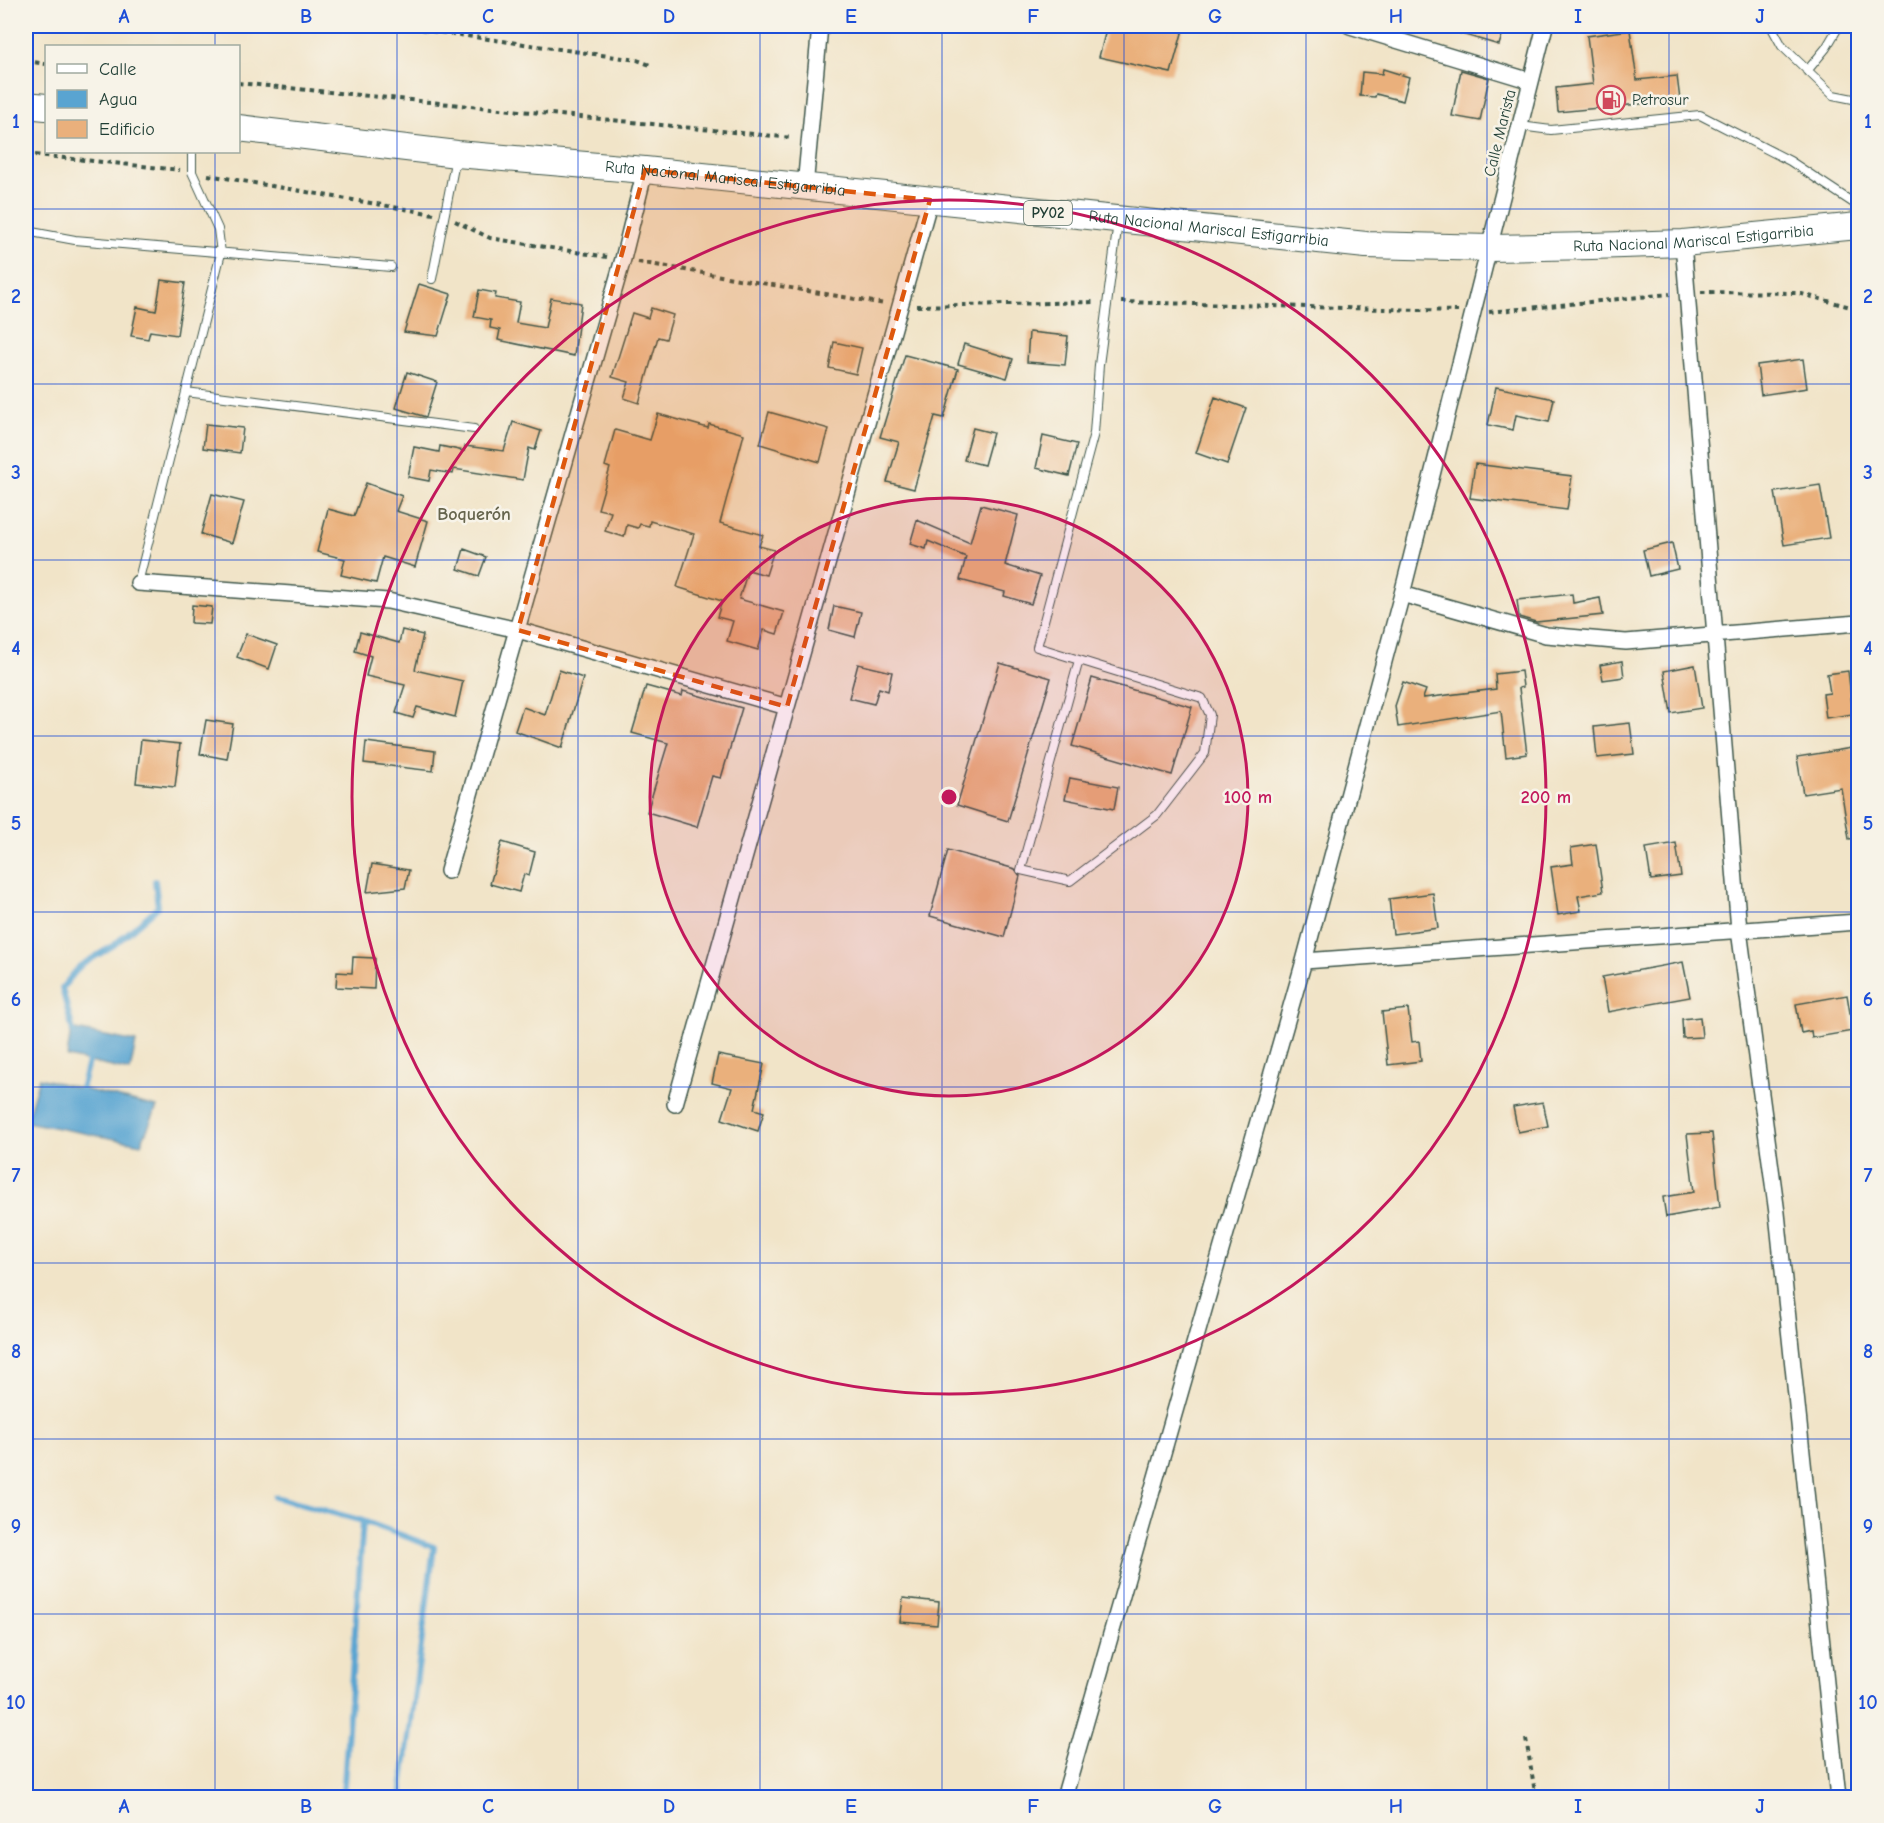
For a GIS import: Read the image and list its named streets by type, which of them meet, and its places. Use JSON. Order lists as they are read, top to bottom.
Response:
{
  "streets": {
    "main road": ["Ruta Nacional Mariscal Estigarribia", "PY02"],
    "street": ["Calle Marista"]
  },
  "crossings": [
    ["Calle Marista", "Ruta Nacional Mariscal Estigarribia"]
  ],
  "districts": ["Boquerón"],
  "places": {
    "fuel station": ["Petrosur"]
  },
  "legend": ["Calle", "Agua", "Edificio"],
  "grid": {
    "columns": [
      "A",
      "B",
      "C",
      "D",
      "E",
      "F",
      "G",
      "H",
      "I",
      "J"
    ],
    "rows": [
      "1",
      "2",
      "3",
      "4",
      "5",
      "6",
      "7",
      "8",
      "9",
      "10"
    ]
  },
  "rings": ["100 m", "200 m"]
}
